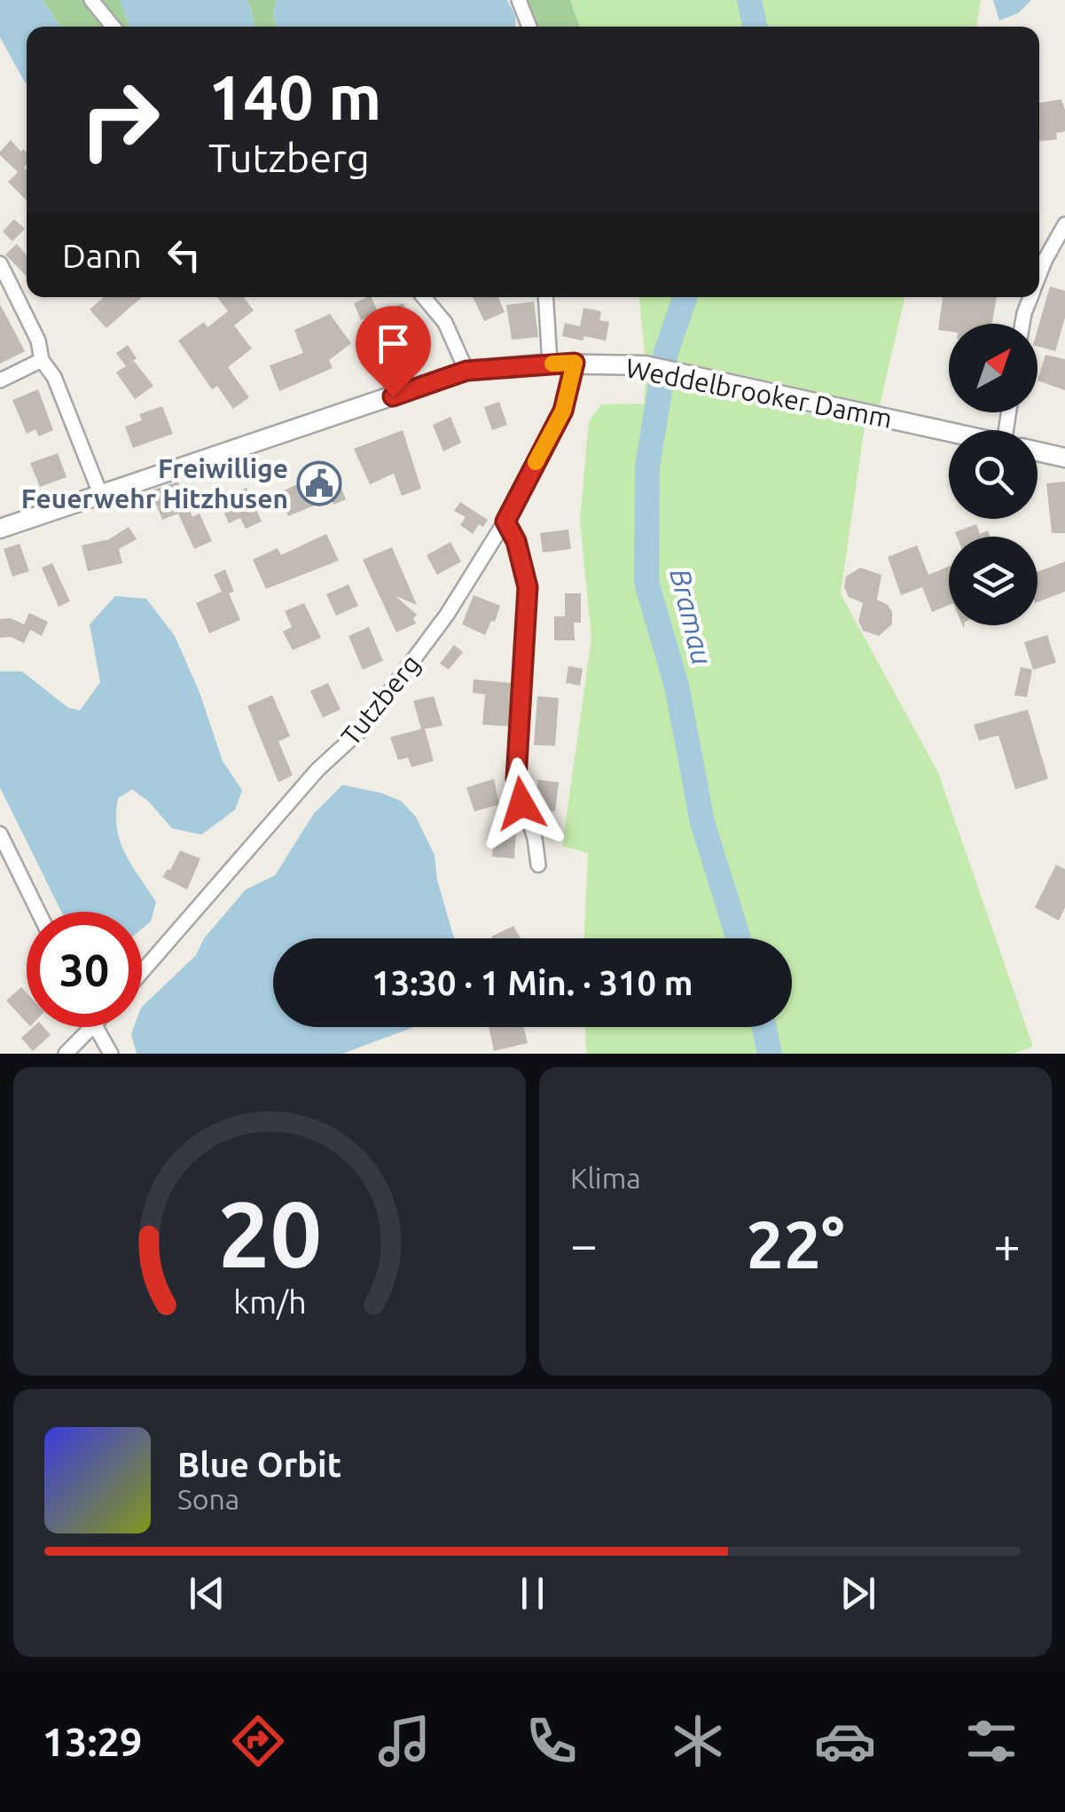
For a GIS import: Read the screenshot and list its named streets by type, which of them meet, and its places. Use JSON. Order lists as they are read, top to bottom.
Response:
{
  "streets": {
    "street": ["Weddelbrooker Damm", "Tutzberg"]
  },
  "crossings": [
    ["Weddelbrooker Damm", "Tutzberg"]
  ],
  "water": ["Bramau"],
  "places": {
    "public building": ["Freiwillige Feuerwehr Hitzhusen"]
  },
  "north": "top right",
  "page": {
    "turn": ["140 m", "Tutzberg"],
    "then": "Dann",
    "limit": "30",
    "trip": "13:30 · 1 Min. · 310 m",
    "tile": "Klima",
    "heat": ["−", "22°", "+"],
    "song": ["Blue Orbit", "Sona"],
    "tabs": "13:29",
    "gauge": ["20", "km/h"]
  }
}
